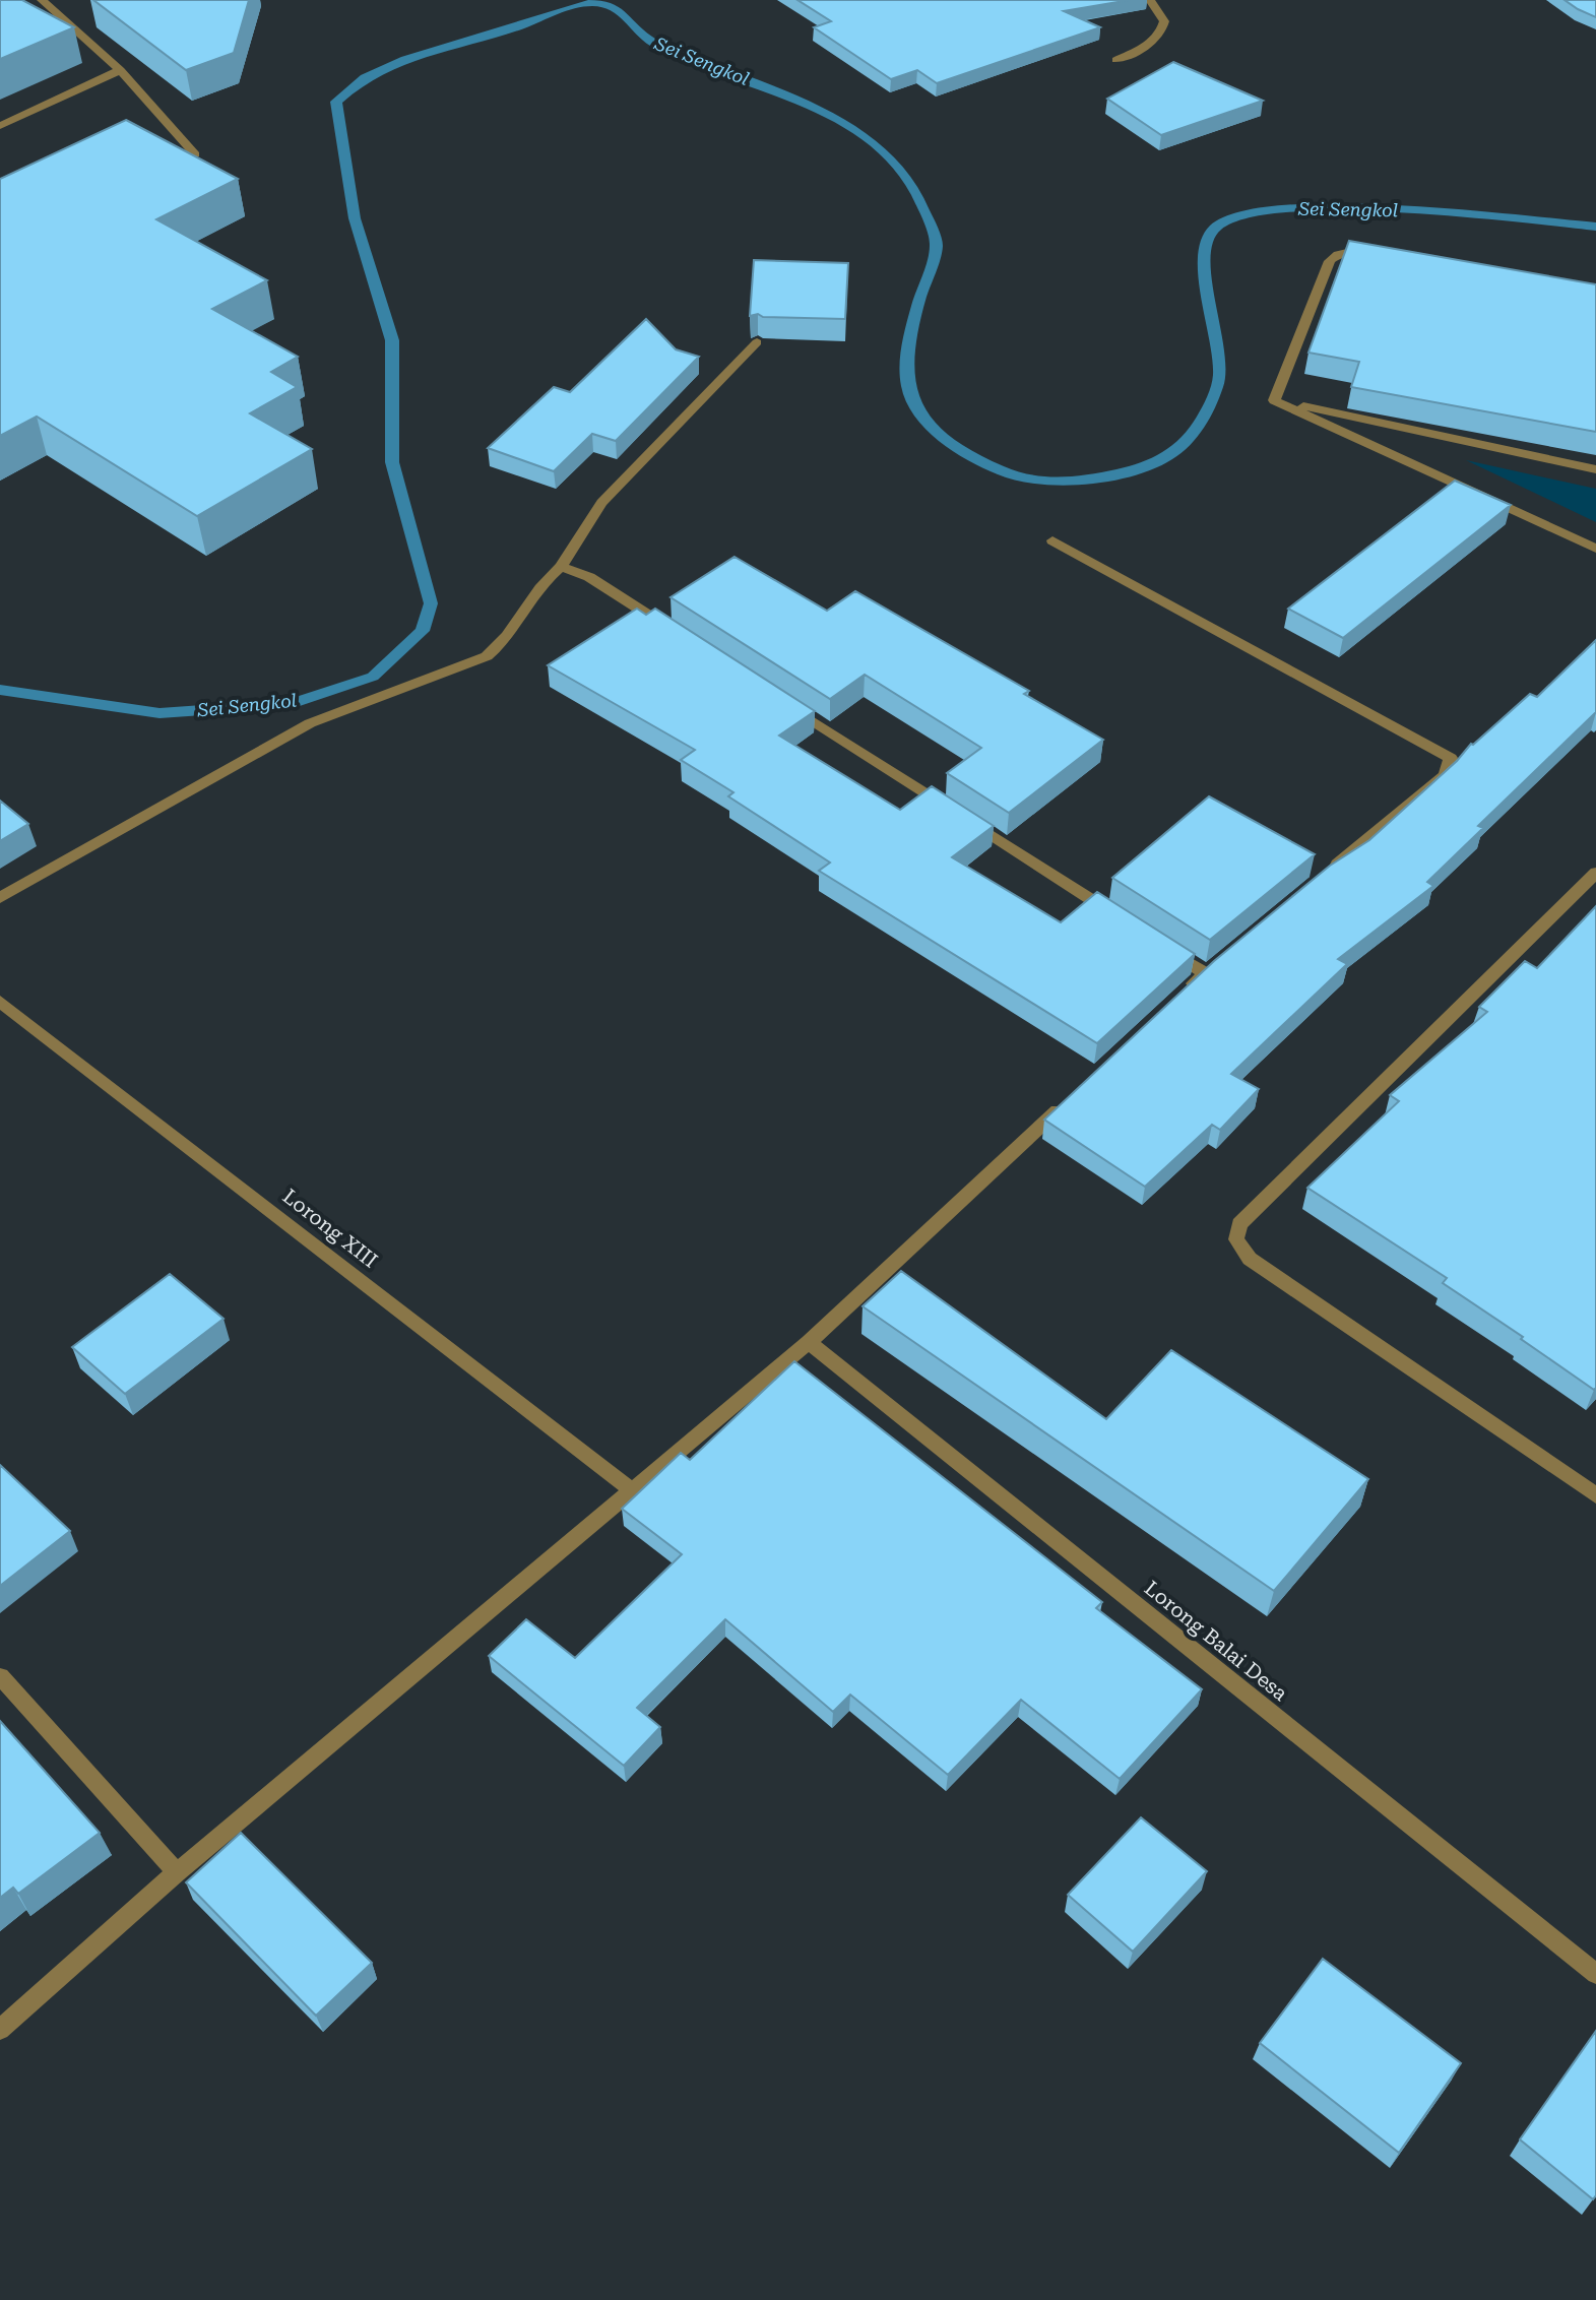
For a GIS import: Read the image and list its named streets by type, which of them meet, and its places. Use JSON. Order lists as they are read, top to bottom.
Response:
{
  "streets": {
    "street": ["Lorong XIII", "Lorong Balai Desa"]
  },
  "water": ["Sei Sengkol"]
}
